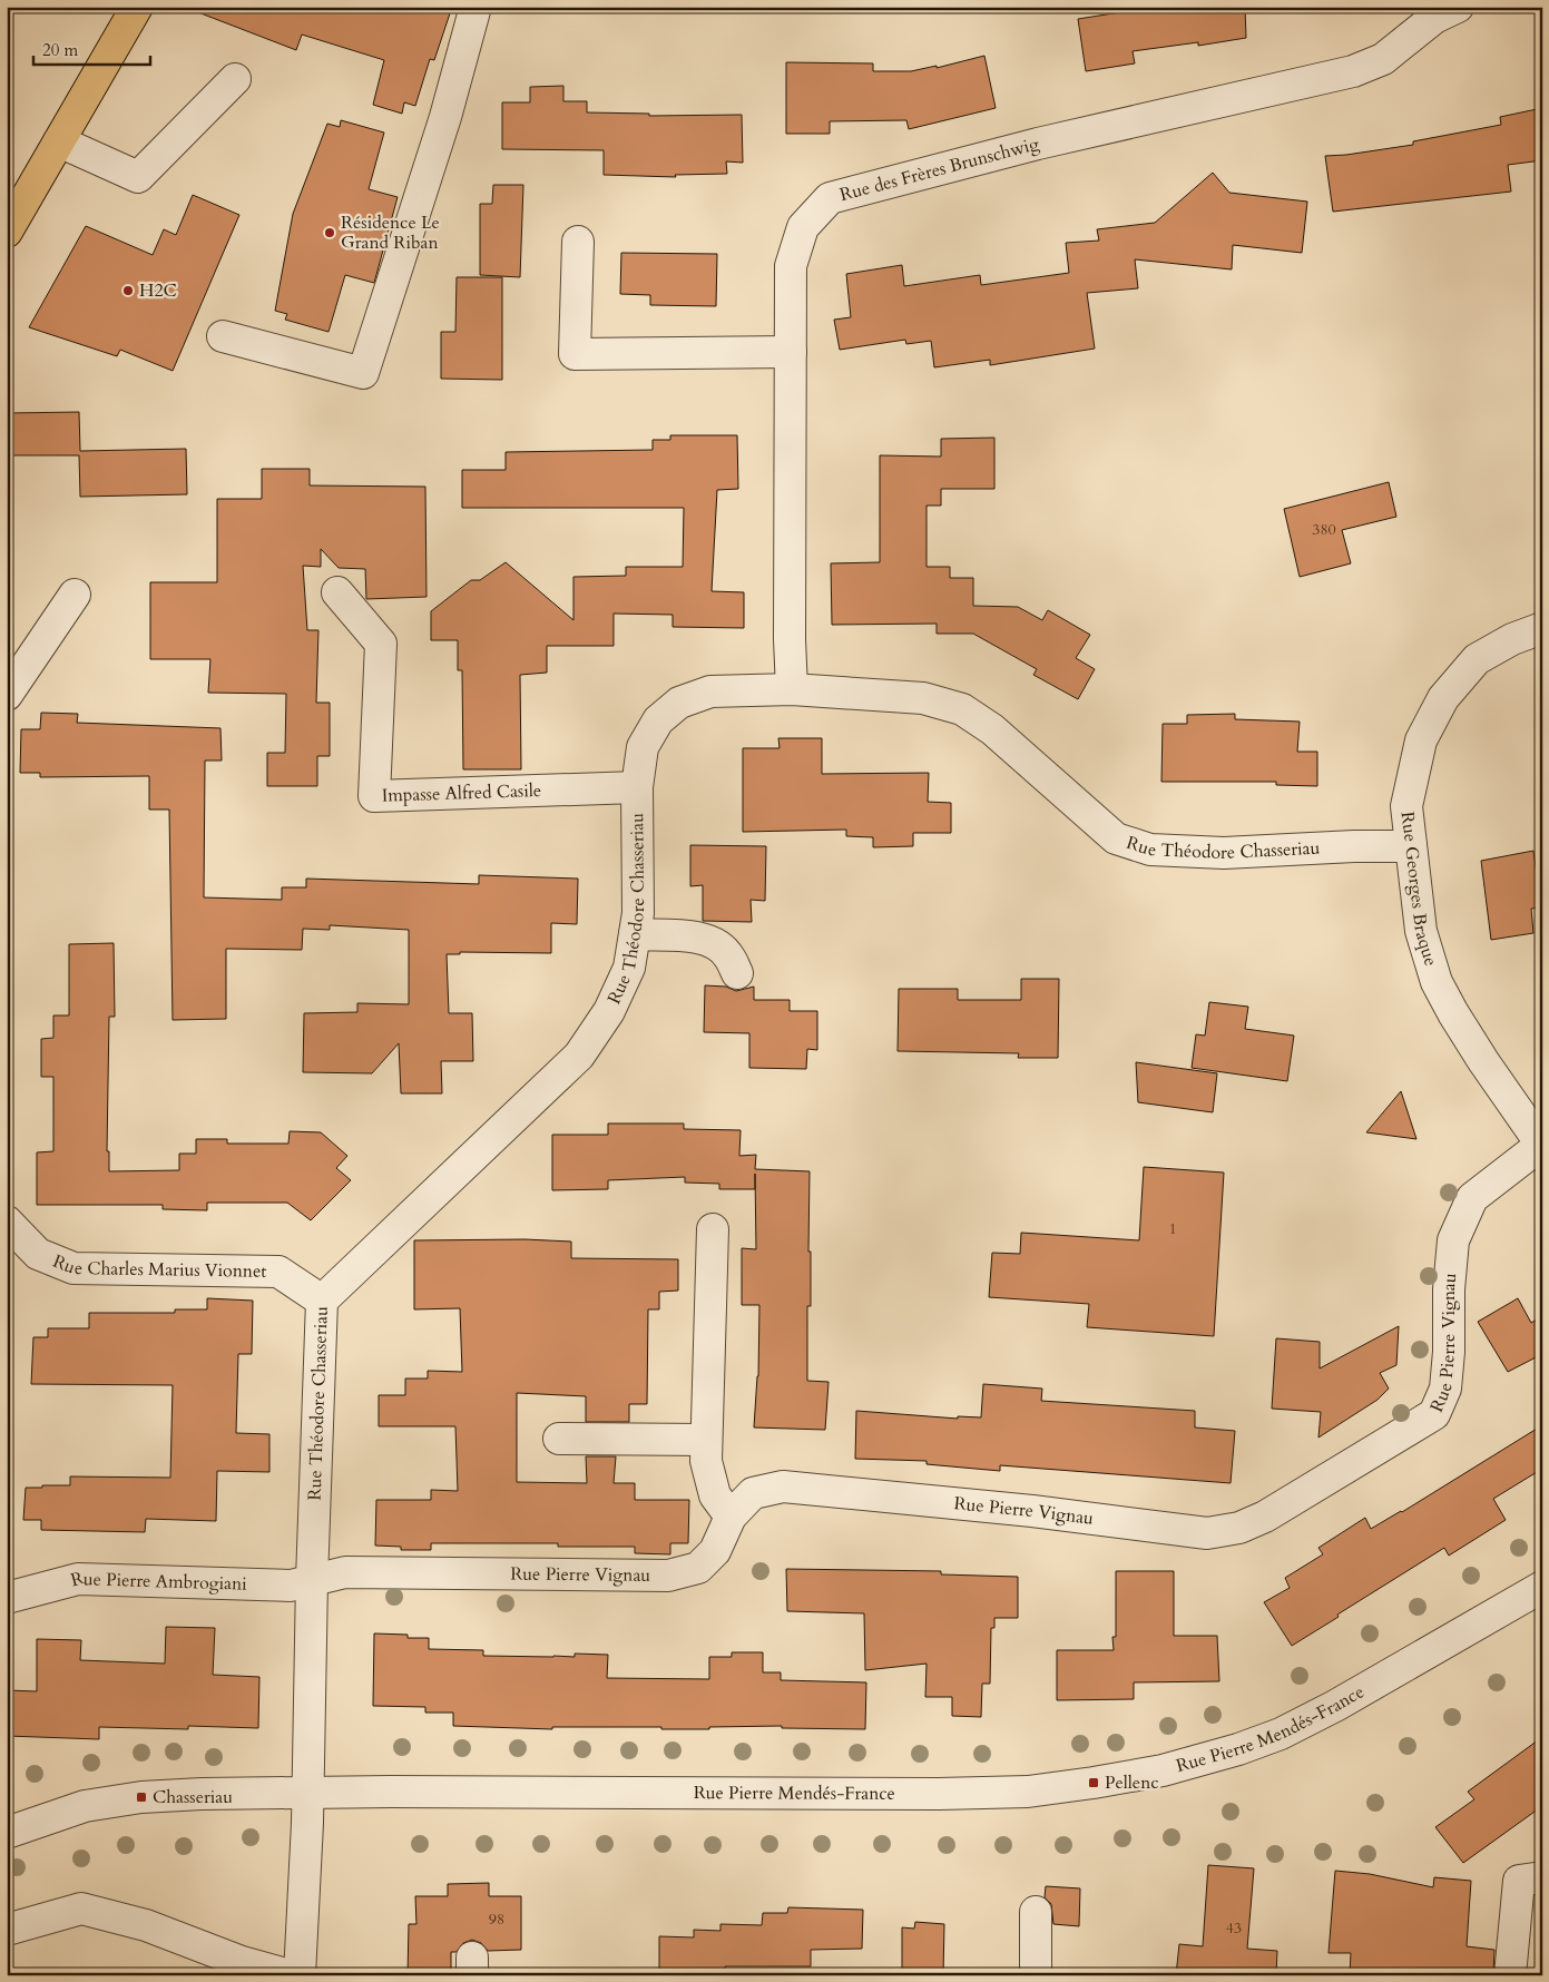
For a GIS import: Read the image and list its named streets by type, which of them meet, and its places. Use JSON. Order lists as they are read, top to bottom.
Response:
{
  "streets": {
    "street": [
      "Rue des Frères Brunschwig",
      "Impasse Alfred Casile",
      "Rue Théodore Chasseriau",
      "Rue Georges Braque",
      "Rue Charles Marius Vionnet",
      "Rue Pierre Vignau",
      "Rue Pierre Ambrogiani",
      "Rue Pierre Mendés-France"
    ]
  },
  "crossings": [
    ["Rue des Frères Brunschwig", "Rue Théodore Chasseriau"],
    ["Impasse Alfred Casile", "Rue Théodore Chasseriau"],
    ["Rue Théodore Chasseriau", "Rue Georges Braque"],
    ["Rue Théodore Chasseriau", "Rue Charles Marius Vionnet"],
    ["Rue Théodore Chasseriau", "Rue Pierre Vignau"],
    ["Rue Théodore Chasseriau", "Rue Pierre Ambrogiani"],
    ["Rue Théodore Chasseriau", "Rue Pierre Mendés-France"],
    ["Rue Georges Braque", "Rue Pierre Vignau"],
    ["Rue Pierre Vignau", "Rue Pierre Ambrogiani"]
  ],
  "places": {
    "other": ["Résidence Le Grand Riban", "H2C"],
    "transit": ["Pellenc", "Chasseriau"]
  },
  "house_numbers": [
    "380",
    "1",
    "98",
    "43"
  ],
  "scale_bar": "20 m"
}
